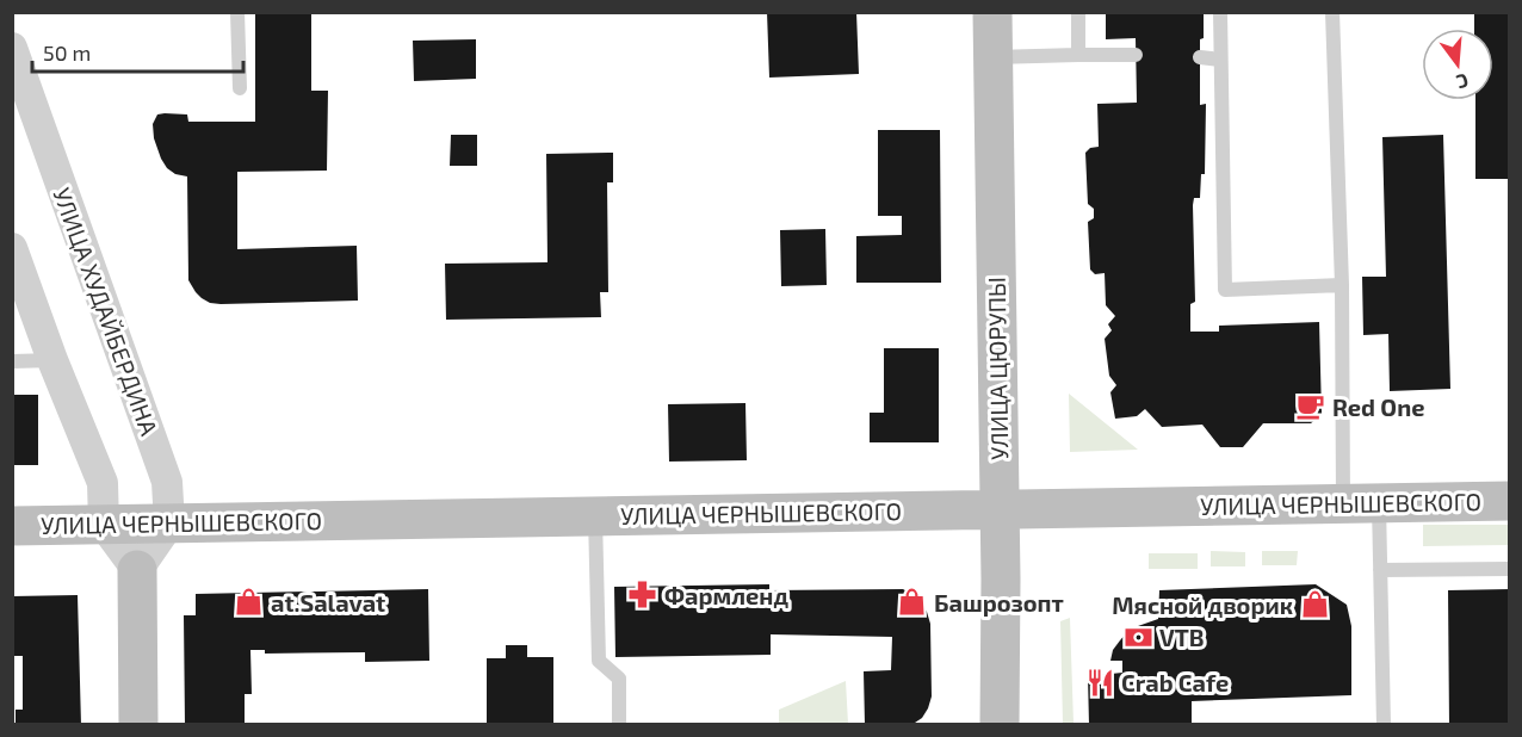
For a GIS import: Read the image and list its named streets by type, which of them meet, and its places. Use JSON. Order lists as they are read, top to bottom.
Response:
{
  "streets": {
    "street": ["УЛИЦА ХУДАЙБЕРДИНА", "УЛИЦА ЦЮРУПЫ", "УЛИЦА ЧЕРНЫШЕВСКОГО"]
  },
  "crossings": [
    ["УЛИЦА ХУДАЙБЕРДИНА", "УЛИЦА ЧЕРНЫШЕВСКОГО"],
    ["УЛИЦА ЦЮРУПЫ", "УЛИЦА ЧЕРНЫШЕВСКОГО"]
  ],
  "places": {
    "cafe": ["Red One"],
    "pharmacy": ["Фармленд"],
    "shop": ["at.Salavat", "Башрозопт", "Мясной дворик"],
    "bank": ["VTB"],
    "restaurant": ["Crab Cafe"]
  },
  "scale_bar": "50 m",
  "north": "bottom"
}
